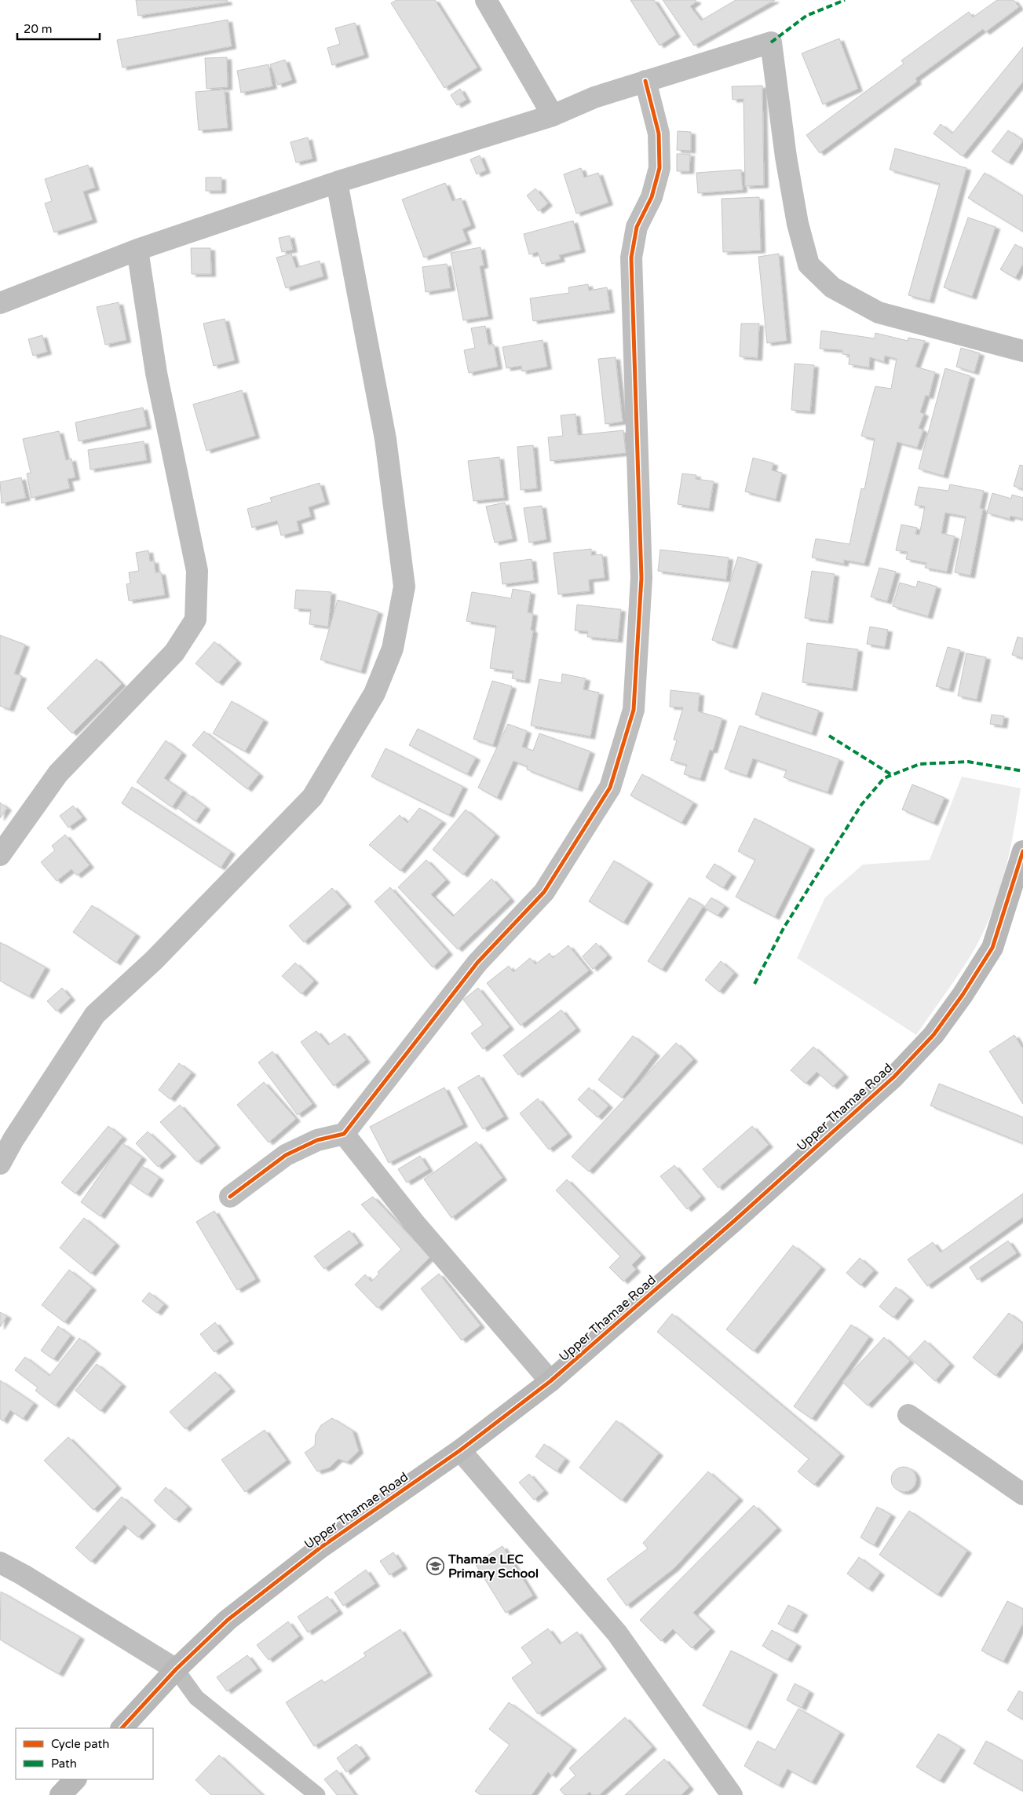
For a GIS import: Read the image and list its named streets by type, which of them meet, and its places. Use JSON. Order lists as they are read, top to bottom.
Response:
{
  "streets": {
    "street": ["Upper Thamae Road"]
  },
  "places": {
    "school or university": ["Thamae LEC Primary School"]
  },
  "legend": ["Cycle path", "Path"],
  "scale_bar": "20 m"
}
